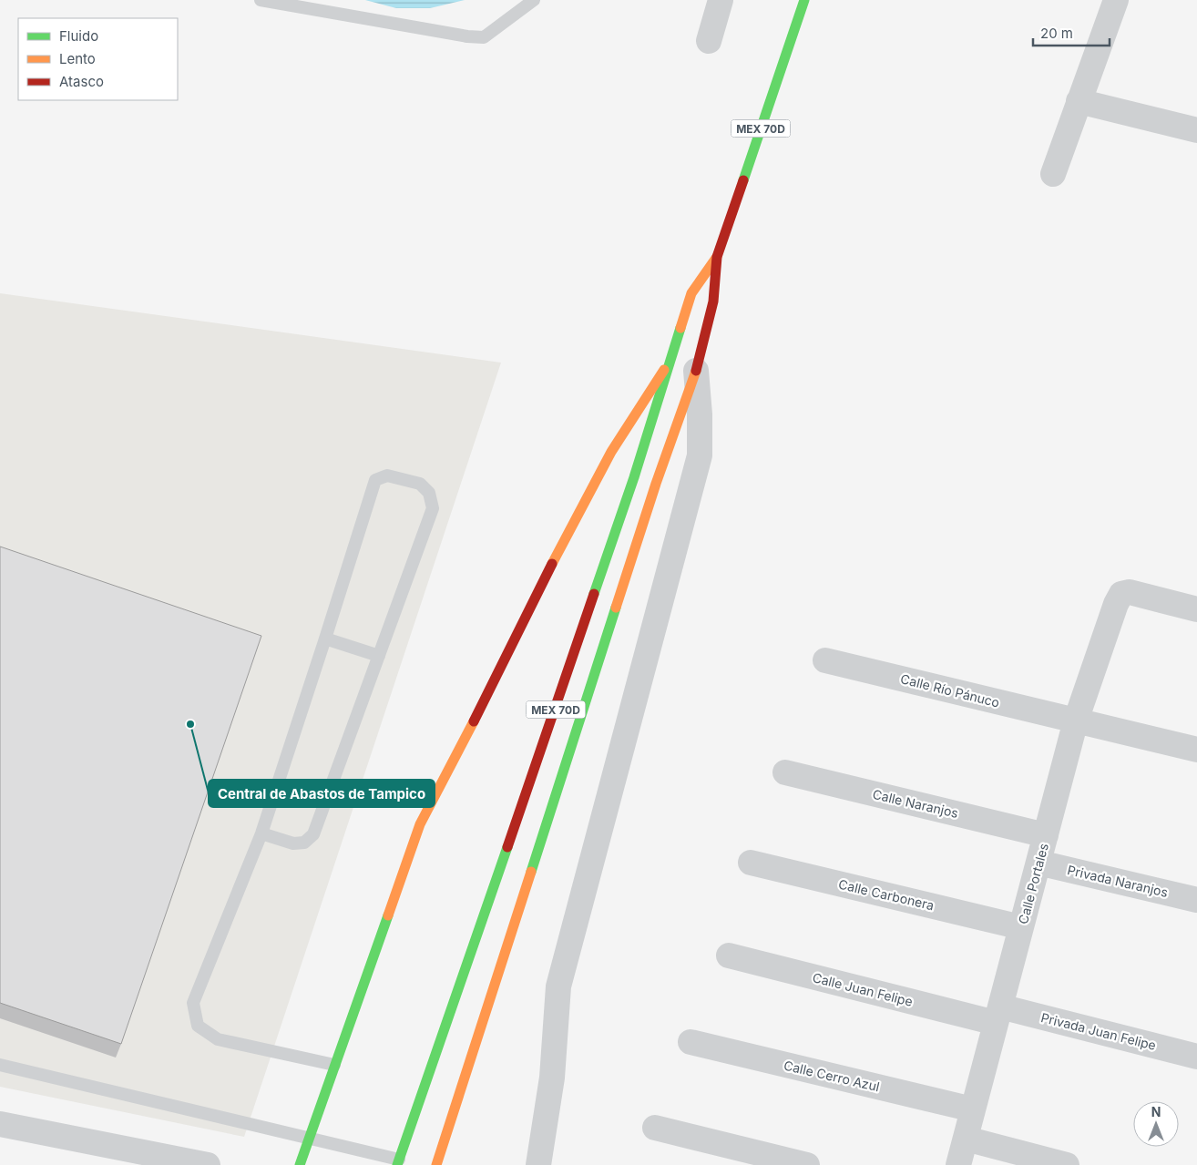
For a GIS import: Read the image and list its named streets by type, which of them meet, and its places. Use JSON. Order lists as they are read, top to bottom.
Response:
{
  "streets": {
    "main road": ["MEX 70D"],
    "street": [
      "Calle Río Pánuco",
      "Calle Naranjos",
      "Privada Naranjos",
      "Calle Portales",
      "Calle Carbonera",
      "Calle Juan Felipe",
      "Privada Juan Felipe",
      "Calle Cerro Azul"
    ]
  },
  "crossings": [
    ["Calle Río Pánuco", "Calle Portales"],
    ["Calle Naranjos", "Calle Portales"],
    ["Privada Naranjos", "Calle Portales"],
    ["Calle Portales", "Calle Carbonera"],
    ["Calle Portales", "Calle Juan Felipe"],
    ["Calle Portales", "Privada Juan Felipe"],
    ["Calle Portales", "Calle Cerro Azul"],
    ["Calle Juan Felipe", "Privada Juan Felipe"]
  ],
  "places": ["Central de Abastos de Tampico"],
  "legend": ["Fluido", "Lento", "Atasco"],
  "scale_bar": "20 m",
  "north": "top"
}
